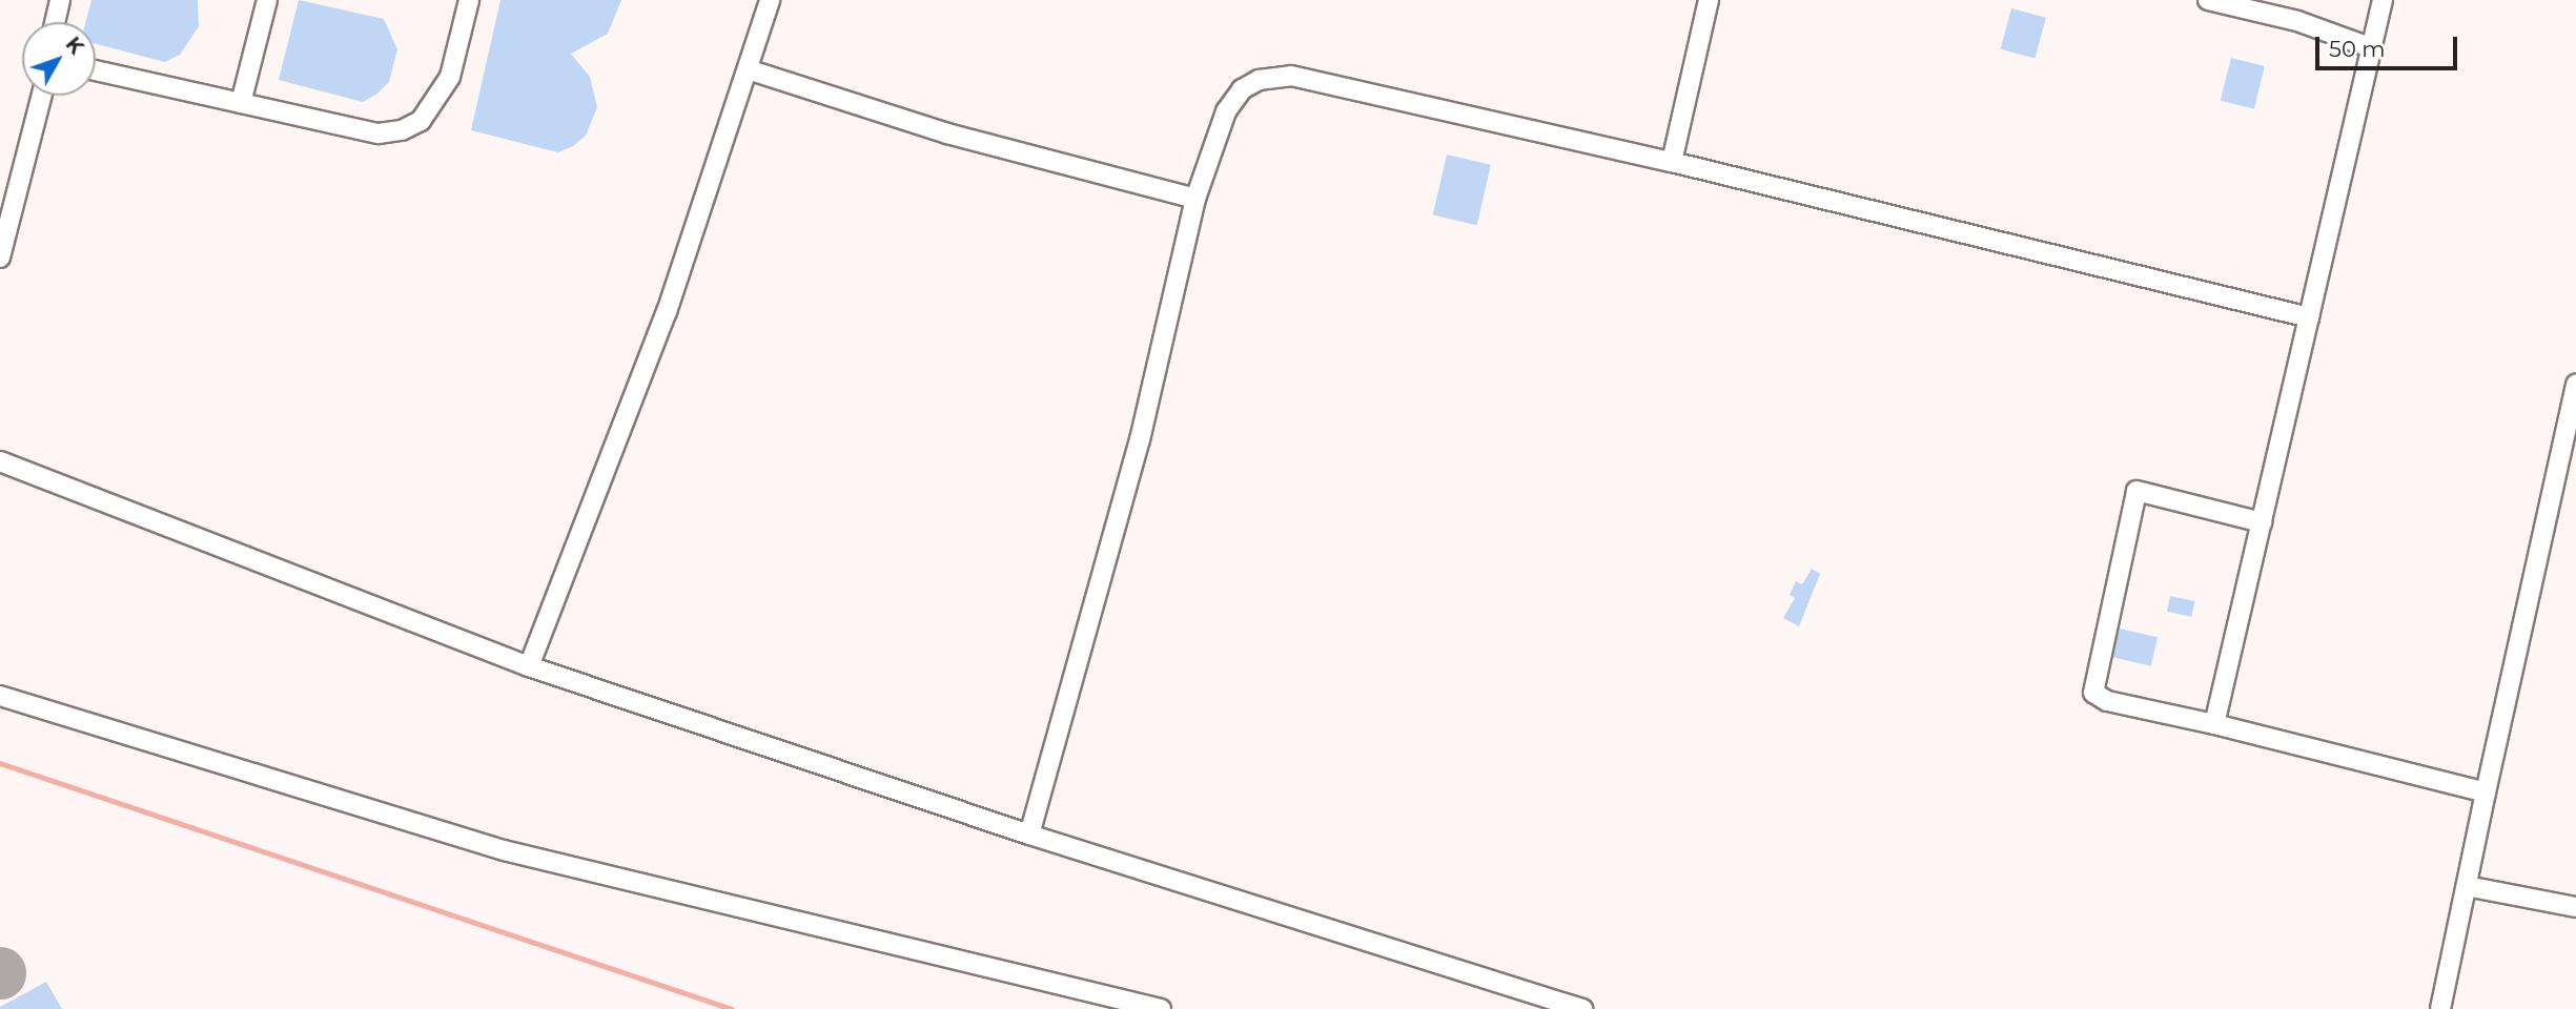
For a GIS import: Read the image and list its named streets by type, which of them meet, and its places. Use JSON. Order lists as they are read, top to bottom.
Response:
{
  "scale_bar": "50 m",
  "north": "top right"
}
